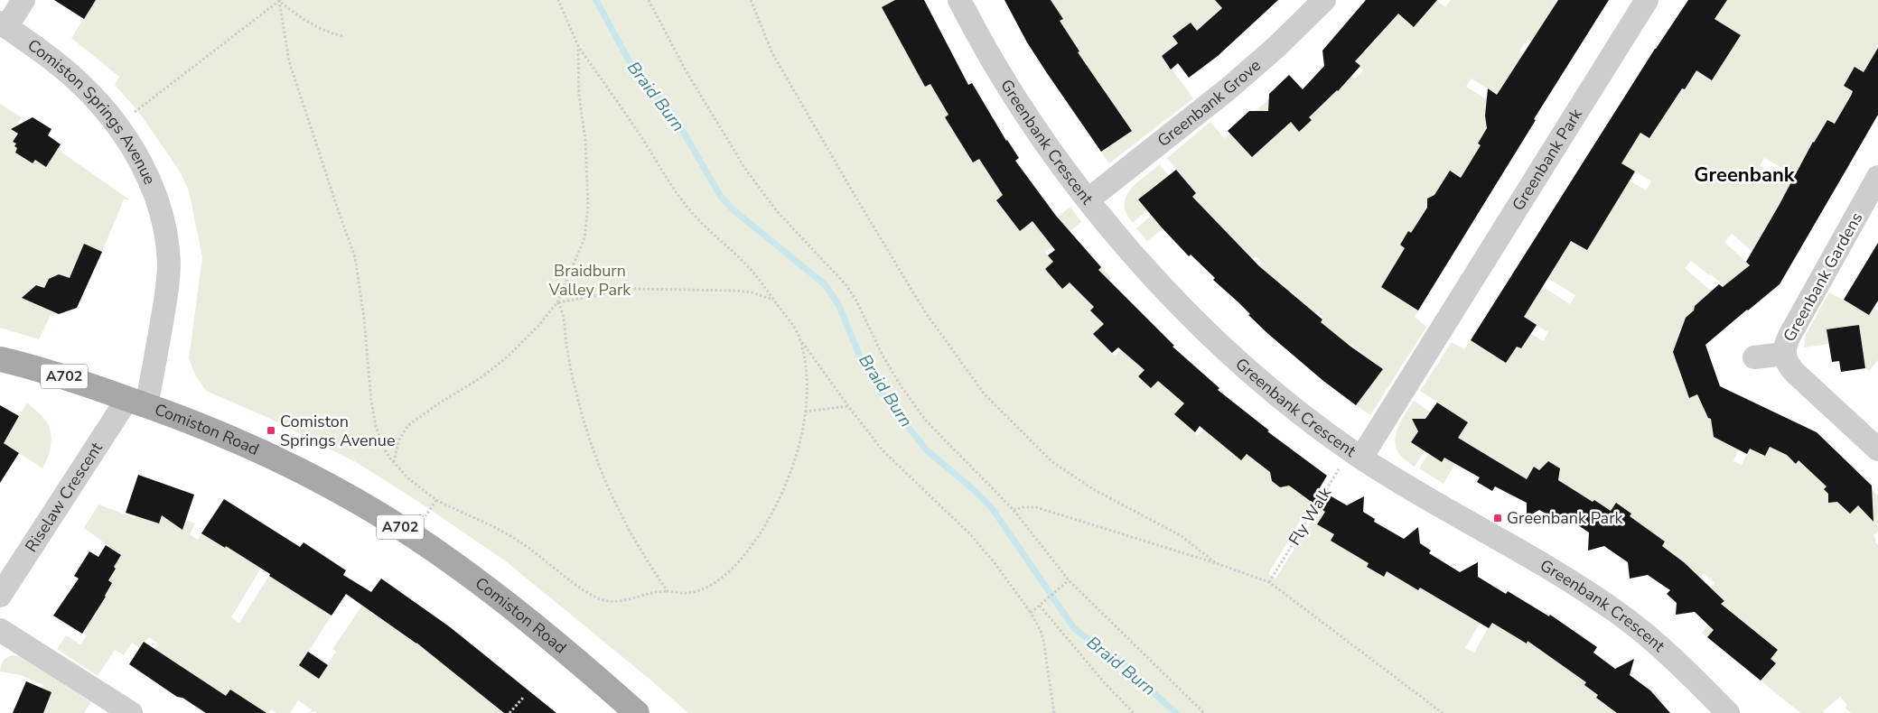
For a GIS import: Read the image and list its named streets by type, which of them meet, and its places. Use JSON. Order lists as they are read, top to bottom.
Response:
{
  "streets": {
    "main road": ["A702", "Comiston Road"],
    "street": [
      "Greenbank Grove",
      "Comiston Springs Avenue",
      "Greenbank Crescent",
      "Greenbank Park",
      "Greenbank Gardens",
      "Riselaw Crescent"
    ],
    "path": ["Fly Walk"]
  },
  "crossings": [
    ["Greenbank Grove", "Greenbank Crescent"],
    ["Comiston Springs Avenue", "Comiston Road"],
    ["Comiston Springs Avenue", "Riselaw Crescent"],
    ["Greenbank Crescent", "Greenbank Park"],
    ["Greenbank Crescent", "Fly Walk"],
    ["Greenbank Park", "Fly Walk"],
    ["Comiston Road", "Riselaw Crescent"]
  ],
  "districts": ["Greenbank"],
  "water": ["Braid Burn"],
  "parks": ["Braidburn Valley Park"],
  "places": {
    "transit": ["Comiston Springs Avenue", "Greenbank Park"]
  }
}
